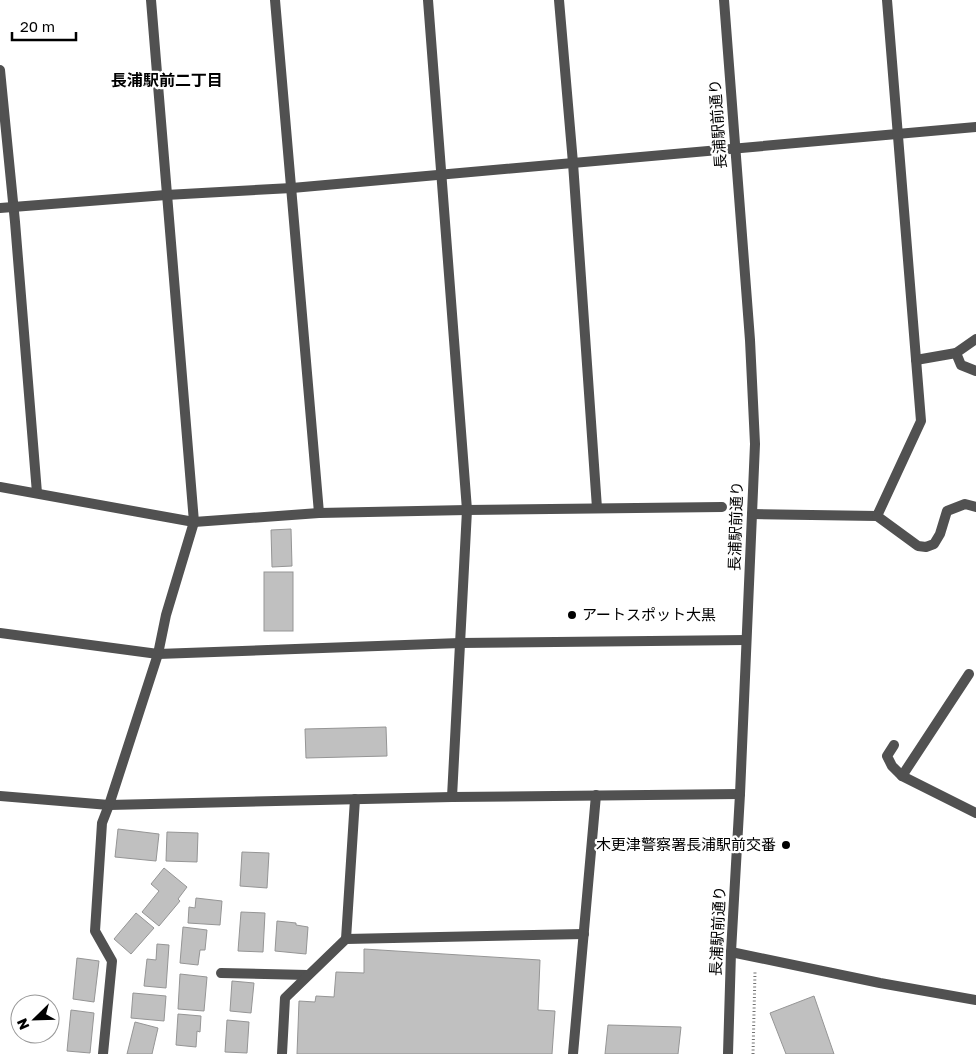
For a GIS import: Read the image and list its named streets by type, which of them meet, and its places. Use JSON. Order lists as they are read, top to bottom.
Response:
{
  "streets": {
    "street": ["長浦駅前通り"]
  },
  "districts": ["長浦駅前二丁目"],
  "places": ["アートスポット大黒", "木更津警察署長浦駅前交番"],
  "scale_bar": "20 m",
  "north": "bottom left"
}
